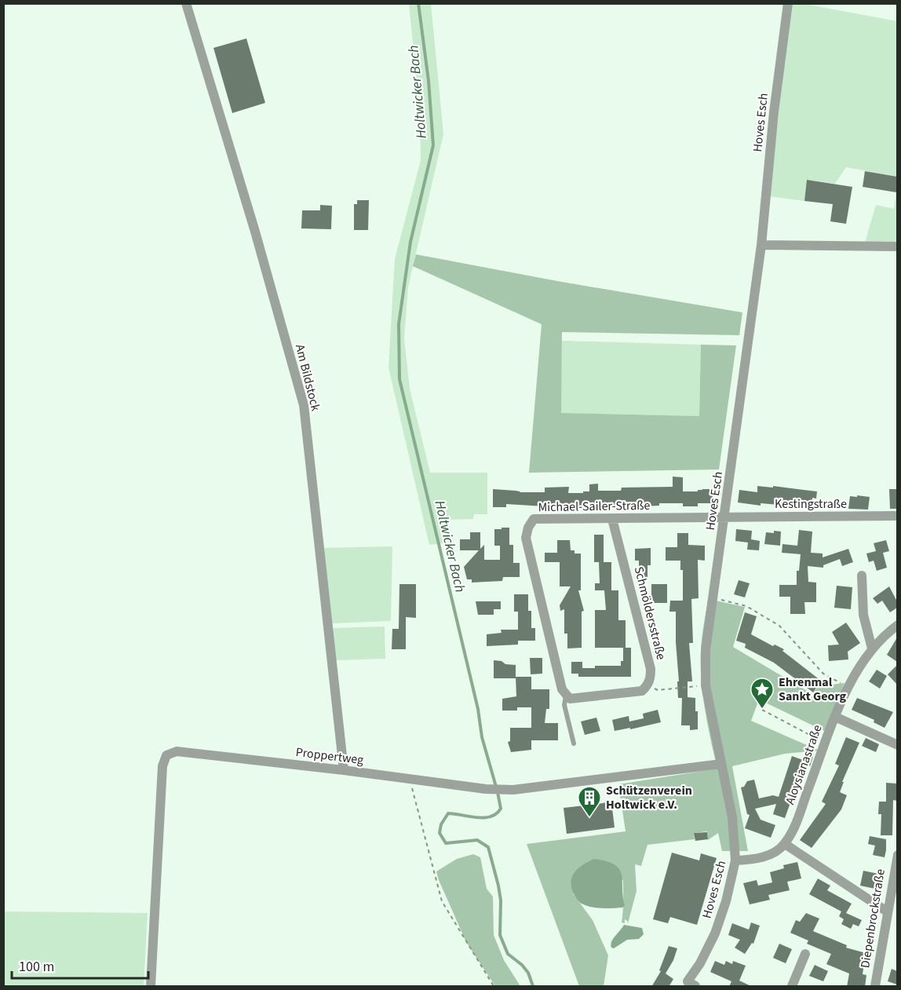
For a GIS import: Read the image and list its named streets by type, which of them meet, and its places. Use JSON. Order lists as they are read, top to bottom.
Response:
{
  "streets": {
    "street": [
      "Hoves Esch",
      "Am Bildstock",
      "Kestingstraße",
      "Michael-Sailer-Straße",
      "Schmöldersstraße",
      "Proppertweg",
      "Aloysianastraße",
      "Diepenbrockstraße"
    ]
  },
  "crossings": [
    ["Hoves Esch", "Kestingstraße"],
    ["Hoves Esch", "Michael-Sailer-Straße"],
    ["Hoves Esch", "Proppertweg"],
    ["Am Bildstock", "Proppertweg"],
    ["Kestingstraße", "Michael-Sailer-Straße"],
    ["Michael-Sailer-Straße", "Schmöldersstraße"]
  ],
  "water": ["Holtwicker Bach"],
  "places": {
    "place": ["Ehrenmal Sankt Georg"],
    "building": ["Schützenverein Holtwick e.V."]
  },
  "scale_bar": "100 m"
}
